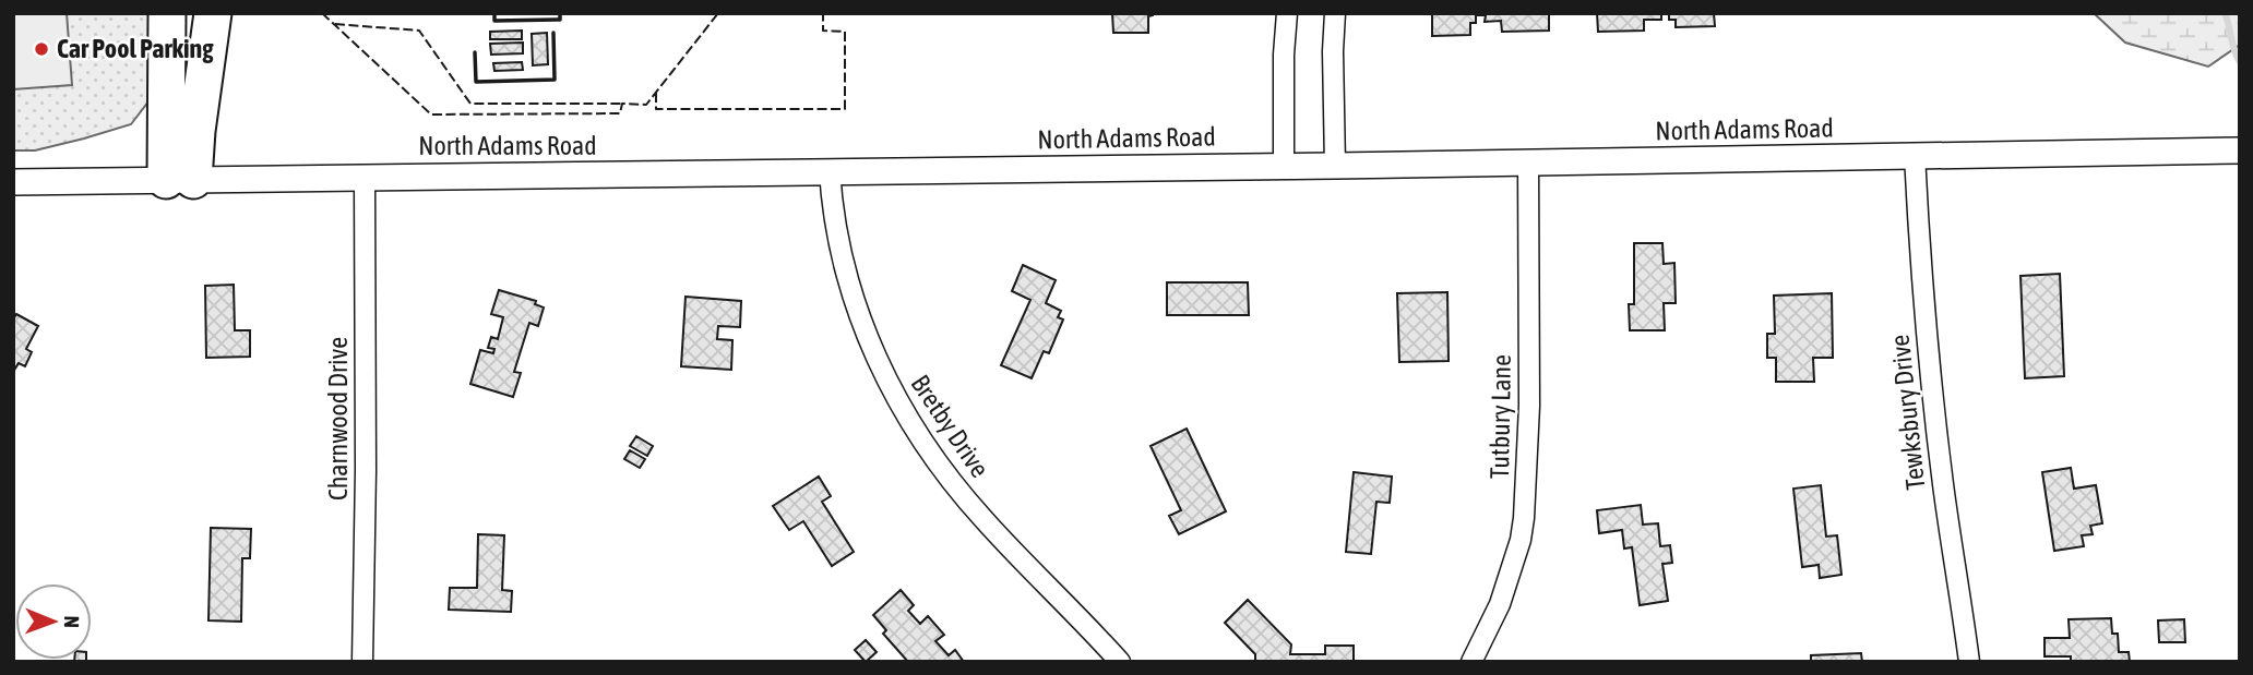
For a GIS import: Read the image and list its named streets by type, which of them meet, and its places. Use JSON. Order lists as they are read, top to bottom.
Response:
{
  "streets": {
    "street": [
      "North Adams Road",
      "Tewksbury Drive",
      "Tutbury Lane",
      "Charnwood Drive",
      "Bretby Drive"
    ]
  },
  "crossings": [
    ["North Adams Road", "Tewksbury Drive"],
    ["North Adams Road", "Tutbury Lane"],
    ["North Adams Road", "Charnwood Drive"],
    ["North Adams Road", "Bretby Drive"]
  ],
  "places": ["Car Pool Parking"],
  "north": "right"
}
